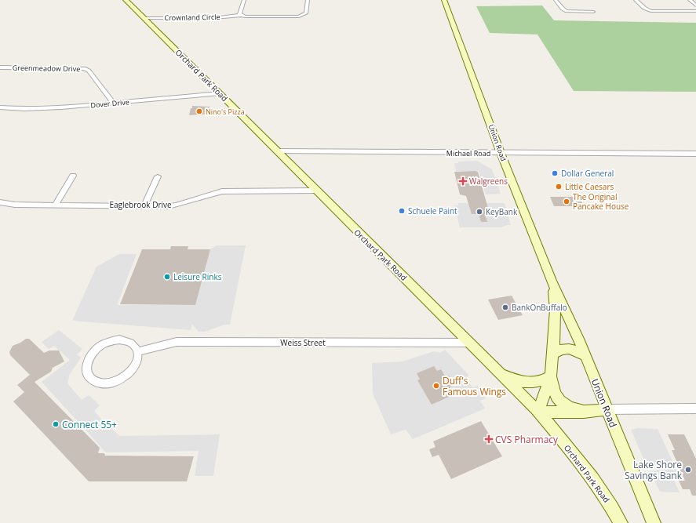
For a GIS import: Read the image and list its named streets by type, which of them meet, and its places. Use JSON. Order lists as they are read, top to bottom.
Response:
{
  "streets": {
    "main road": ["Orchard Park Road", "Union Road"],
    "street": [
      "Crownland Circle",
      "Greenmeadow Drive",
      "Dover Drive",
      "Michael Road",
      "Eaglebrook Drive",
      "Weiss Street"
    ]
  },
  "crossings": [
    ["Crownland Circle", "Orchard Park Road"],
    ["Greenmeadow Drive", "Dover Drive"],
    ["Orchard Park Road", "Dover Drive"],
    ["Orchard Park Road", "Union Road"],
    ["Orchard Park Road", "Michael Road"],
    ["Orchard Park Road", "Eaglebrook Drive"],
    ["Orchard Park Road", "Weiss Street"],
    ["Union Road", "Michael Road"]
  ],
  "places": {
    "other": [
      "Nino's Pizza",
      "Dollar General",
      "Little Caesars",
      "The Original Pancake House",
      "Schuele Paint",
      "KeyBank",
      "Leisure Rinks",
      "BankOnBuffalo",
      "Duff's Famous Wings",
      "Connect 55+",
      "Lake Shore Savings Bank"
    ],
    "health": ["Walgreens", "CVS Pharmacy"]
  }
}
